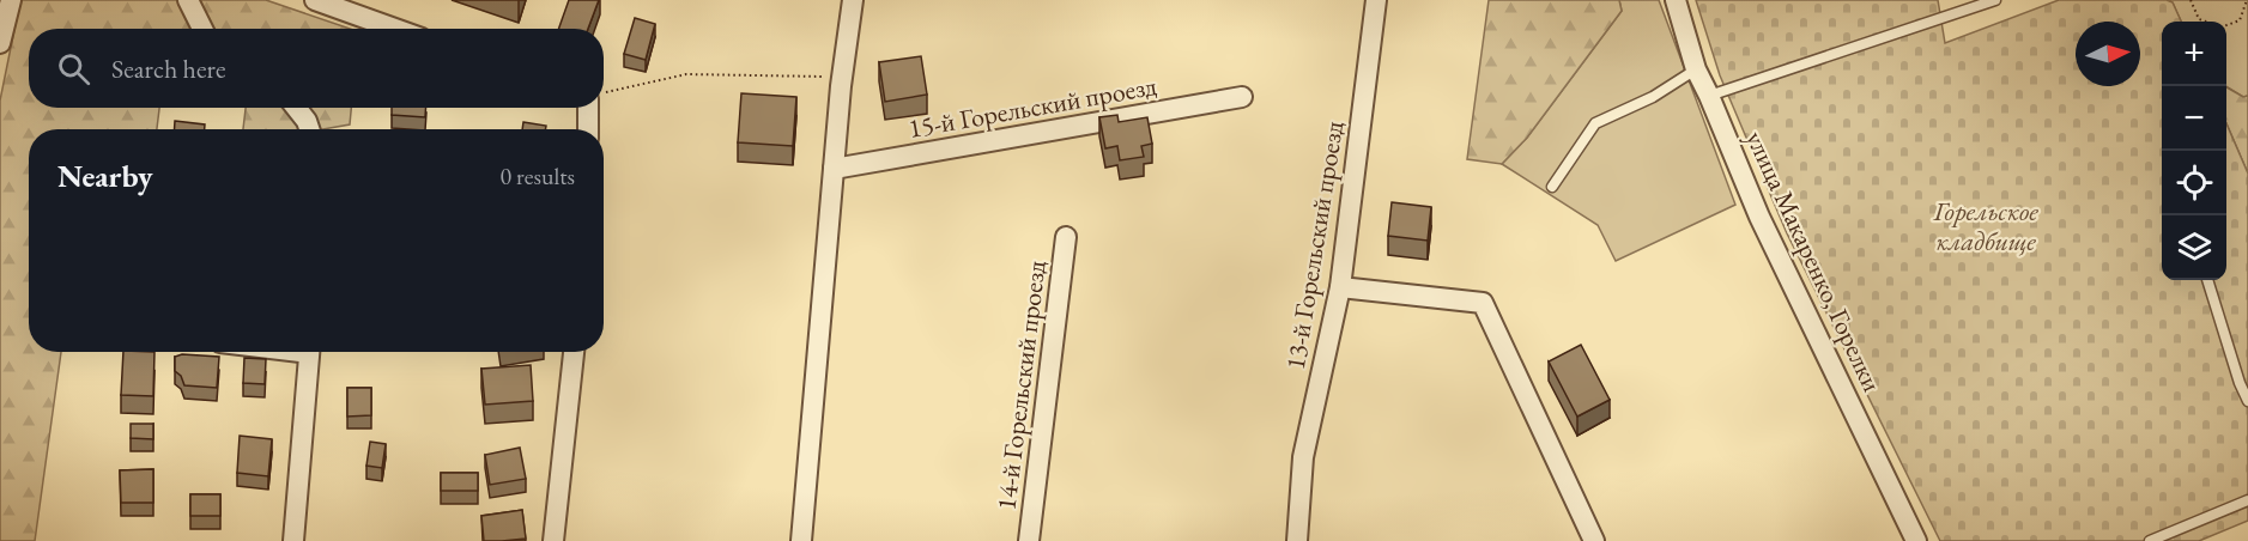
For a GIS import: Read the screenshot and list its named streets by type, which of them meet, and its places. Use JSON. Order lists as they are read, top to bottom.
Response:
{
  "streets": {
    "street": [
      "15-й Горельский проезд",
      "13-й Горельский проезд",
      "улица Макаренко, Горелки",
      "14-й Горельский проезд"
    ]
  },
  "parks": ["Горельское кладбище"],
  "north": "right",
  "page": {
    "map_buttons": ["+", "−"],
    "search": "Search here",
    "heading": ["Nearby", "0 results"]
  }
}
